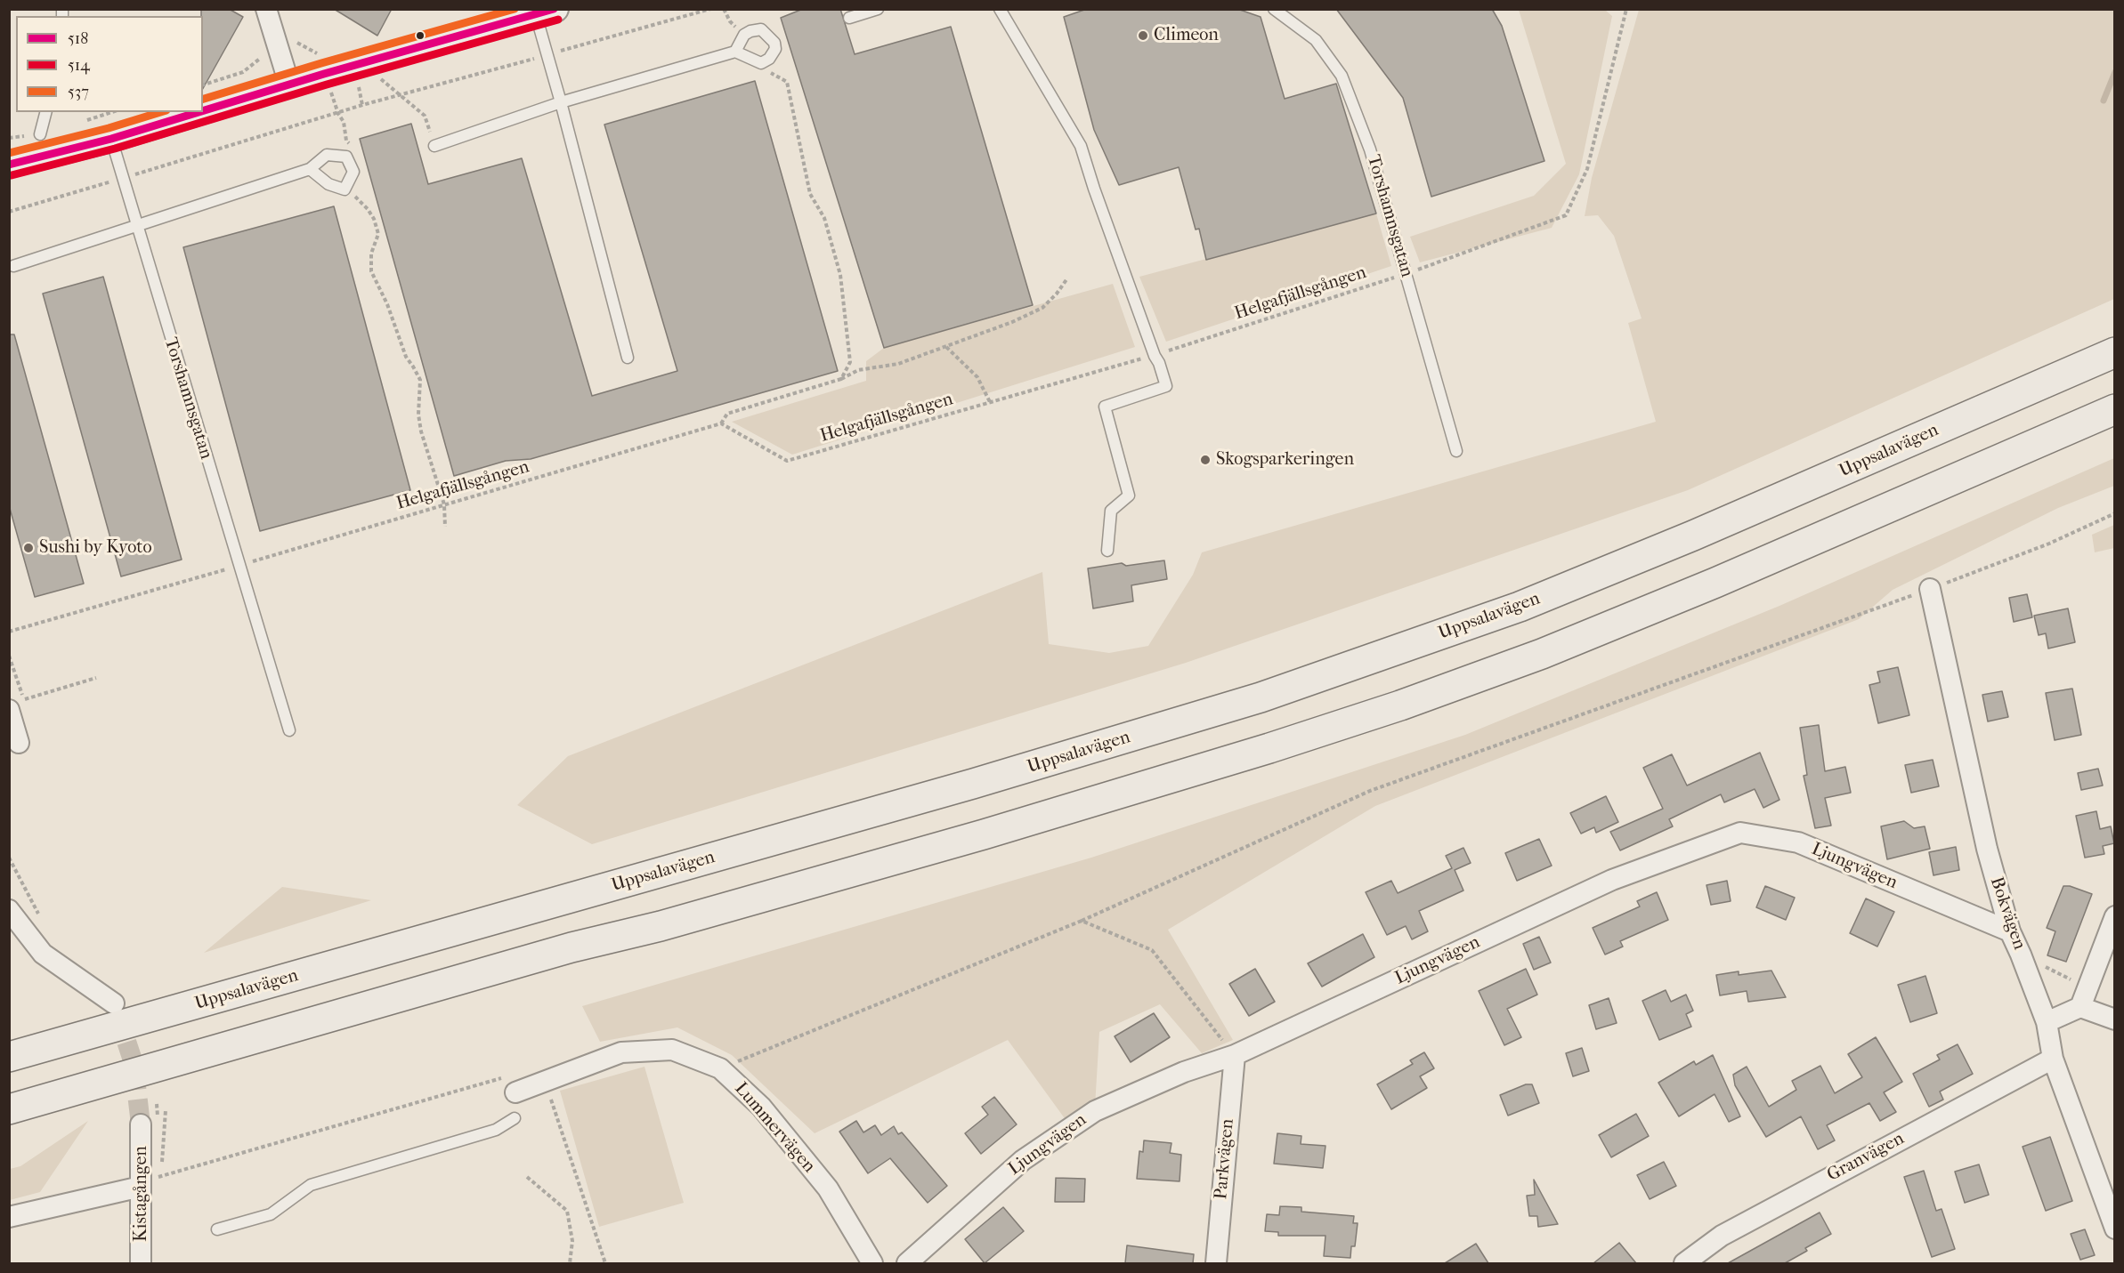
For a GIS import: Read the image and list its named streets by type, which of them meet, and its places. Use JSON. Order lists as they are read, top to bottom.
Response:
{
  "streets": {
    "highway": ["Uppsalavägen"],
    "street": [
      "Ljungvägen",
      "Bokvägen",
      "Lummervägen",
      "Granvägen",
      "Parkvägen",
      "Kistagången"
    ],
    "lane": ["Torshamnsgatan"],
    "path": ["Helgafjällsgången"]
  },
  "crossings": [
    ["Torshamnsgatan", "Helgafjällsgången"],
    ["Ljungvägen", "Bokvägen"],
    ["Ljungvägen", "Parkvägen"],
    ["Bokvägen", "Granvägen"]
  ],
  "places": ["Climeon", "Skogsparkeringen", "Sushi by Kyoto"],
  "lines": ["transit line 518", "transit line 537", "transit line 514"],
  "legend": ["518", "514", "537"]
}
